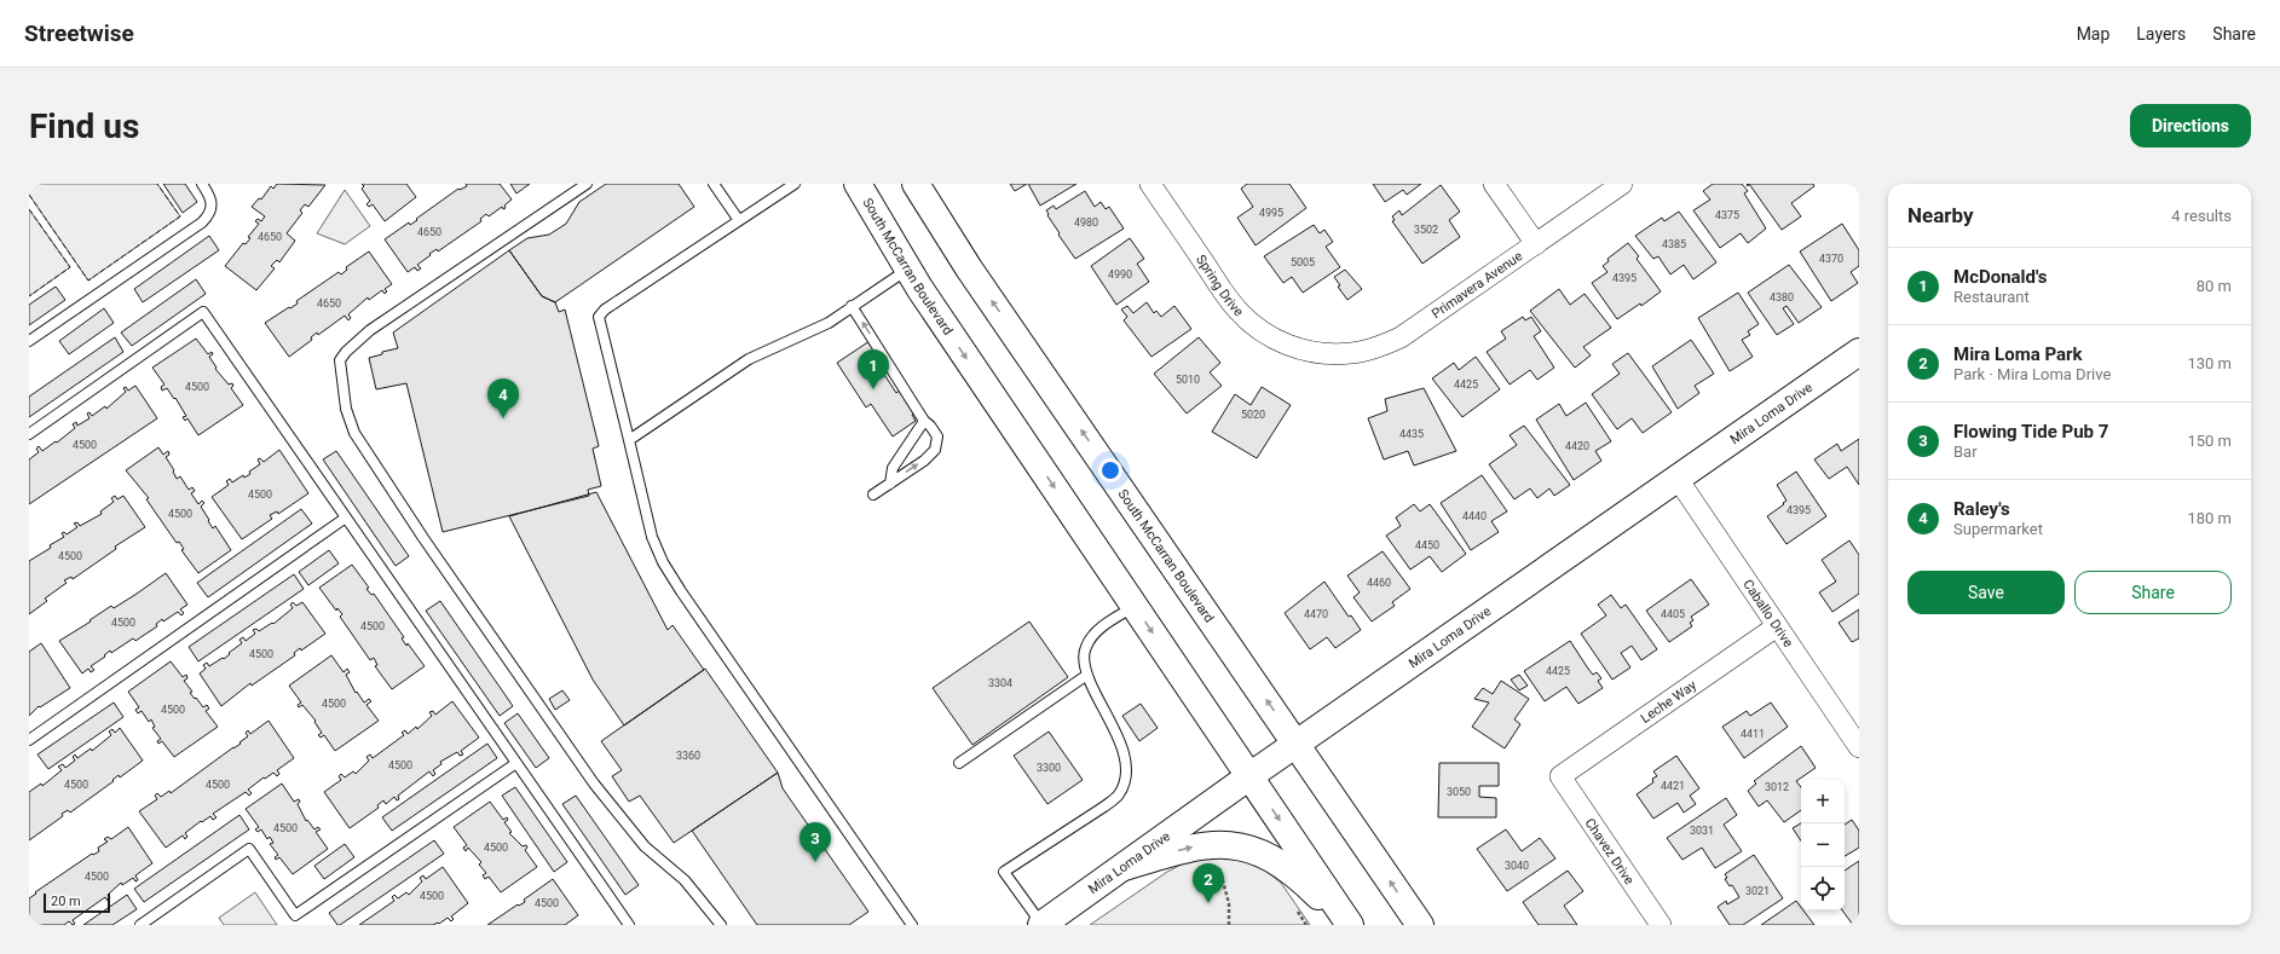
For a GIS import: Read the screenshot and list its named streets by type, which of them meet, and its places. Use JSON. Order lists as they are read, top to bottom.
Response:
{
  "streets": {
    "main road": ["South McCarran Boulevard", "Mira Loma Drive"],
    "street": [
      "Primavera Avenue",
      "Spring Drive",
      "Caballo Drive",
      "Leche Way",
      "Chavez Drive"
    ]
  },
  "crossings": [
    ["South McCarran Boulevard", "Mira Loma Drive"],
    ["Primavera Avenue", "Spring Drive"],
    ["Mira Loma Drive", "Caballo Drive"],
    ["Caballo Drive", "Leche Way"],
    ["Leche Way", "Chavez Drive"]
  ],
  "house_numbers": [
    "4995",
    "4375",
    "4980",
    "3502",
    "4650",
    "4650",
    "4385",
    "4370",
    "5005",
    "4990",
    "4395",
    "4380",
    "4650",
    "5010",
    "4425",
    "4500",
    "5020",
    "4435",
    "4500",
    "4420",
    "4500",
    "4395",
    "4500",
    "4440",
    "4450",
    "4500",
    "4460",
    "4470",
    "4405",
    "4500",
    "4500",
    "4500",
    "4425",
    "3304",
    "4500",
    "4500",
    "4411",
    "3360",
    "4500",
    "3300",
    "4500",
    "4500",
    "4421",
    "3012",
    "3050",
    "4500",
    "3031",
    "4500",
    "3040",
    "4500",
    "3021",
    "4500",
    "4500"
  ],
  "scale_bar": "20 m",
  "page": {
    "header": "Streetwise",
    "nav": ["Map", "Layers", "Share"],
    "buttons": [
      "Directions",
      ["Save", "Share"]
    ],
    "title": "Find us",
    "heading": ["Nearby", "4 results"],
    "list": [
      {
        "mark": "1",
        "name": "McDonald's",
        "note": "Restaurant",
        "value": "80 m"
      },
      {
        "mark": "2",
        "name": "Mira Loma Park",
        "note": "Park · Mira Loma Drive",
        "value": "130 m"
      },
      {
        "mark": "3",
        "name": "Flowing Tide Pub 7",
        "note": "Bar",
        "value": "150 m"
      },
      {
        "mark": "4",
        "name": "Raley's",
        "note": "Supermarket",
        "value": "180 m"
      }
    ],
    "pins": [
      "1",
      "4",
      "3",
      "2"
    ],
    "map_buttons": ["+", "−"],
    "scale": "20 m"
  }
}
